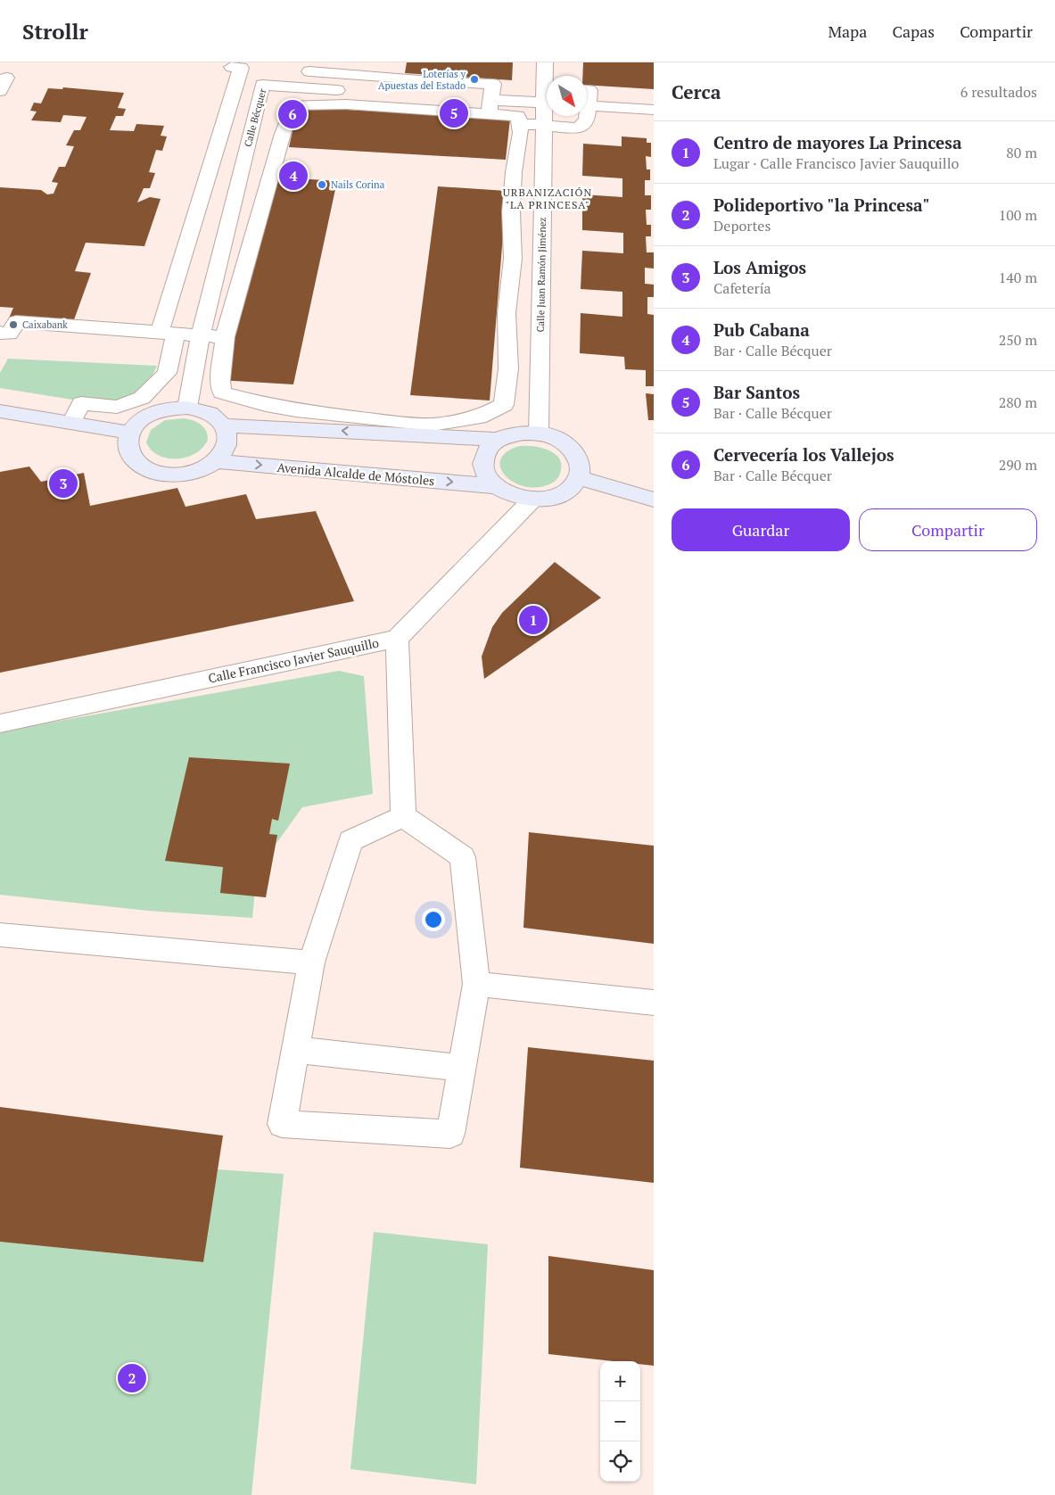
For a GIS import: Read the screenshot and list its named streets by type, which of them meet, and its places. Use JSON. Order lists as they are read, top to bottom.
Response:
{
  "streets": {
    "street": [
      "Calle Bécquer",
      "Calle Juan Ramón Jiménez",
      "Avenida Alcalde de Móstoles",
      "Calle Francisco Javier Sauquillo"
    ]
  },
  "crossings": [
    ["Calle Bécquer", "Calle Juan Ramón Jiménez"],
    ["Calle Bécquer", "Avenida Alcalde de Móstoles"],
    ["Calle Juan Ramón Jiménez", "Avenida Alcalde de Móstoles"]
  ],
  "districts": ["URBANIZACIÓN \"LA PRINCESA\""],
  "places": ["Loterías y Apuestas del Estado", "Nails Corina", "Caixabank"],
  "north": "bottom right",
  "page": {
    "header": "Strollr",
    "nav": ["Mapa", "Capas", "Compartir"],
    "heading": ["Cerca", "6 resultados"],
    "pins": [
      "5",
      "6",
      "4",
      "3",
      "1",
      "2"
    ],
    "list": [
      {
        "mark": "1",
        "name": "Centro de mayores La Princesa",
        "note": "Lugar · Calle Francisco Javier Sauquillo",
        "value": "80 m"
      },
      {
        "mark": "2",
        "name": "Polideportivo \"la Princesa\"",
        "note": "Deportes",
        "value": "100 m"
      },
      {
        "mark": "3",
        "name": "Los Amigos",
        "note": "Cafetería",
        "value": "140 m"
      },
      {
        "mark": "4",
        "name": "Pub Cabana",
        "note": "Bar · Calle Bécquer",
        "value": "250 m"
      },
      {
        "mark": "5",
        "name": "Bar Santos",
        "note": "Bar · Calle Bécquer",
        "value": "280 m"
      },
      {
        "mark": "6",
        "name": "Cervecería los Vallejos",
        "note": "Bar · Calle Bécquer",
        "value": "290 m"
      }
    ],
    "buttons": ["Guardar", "Compartir"],
    "map_buttons": ["+", "−"]
  }
}
